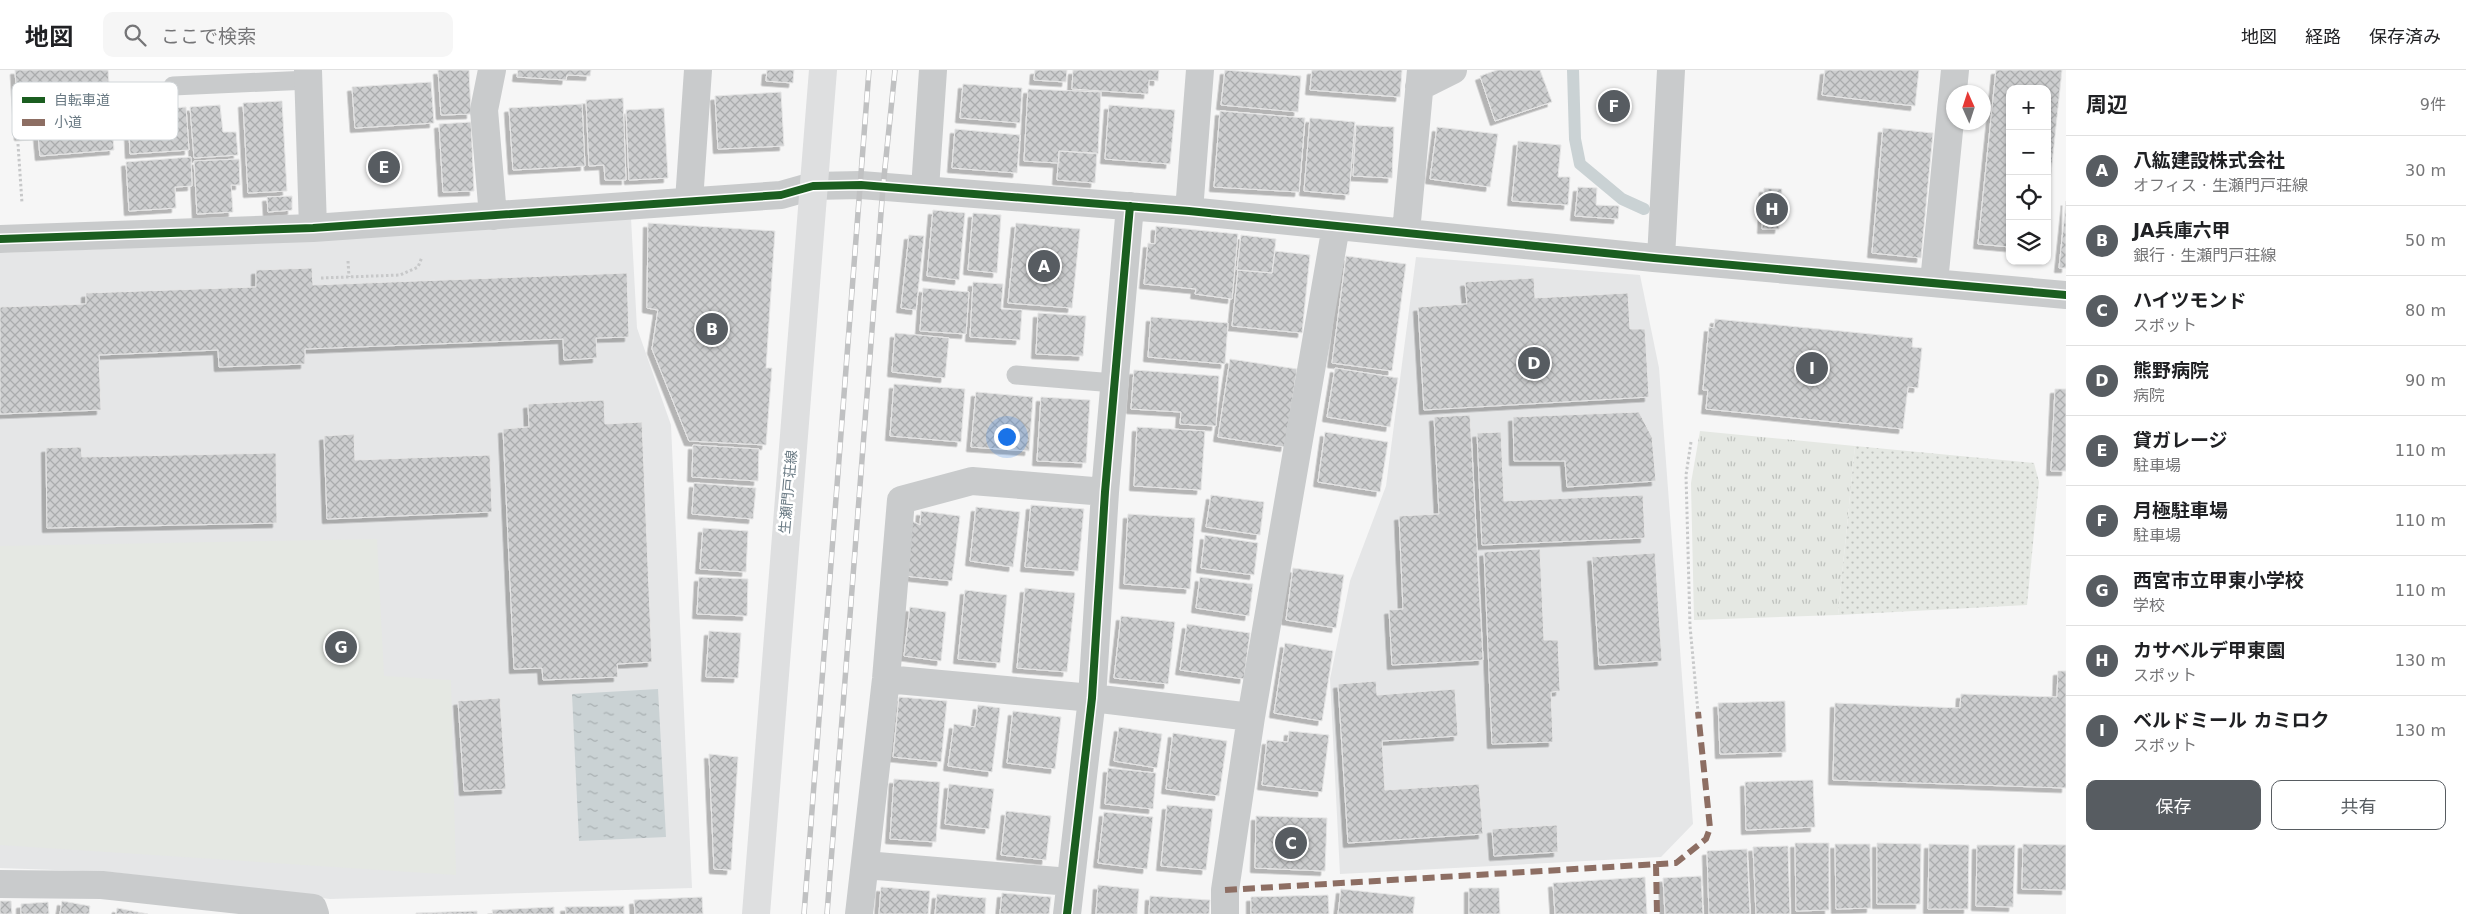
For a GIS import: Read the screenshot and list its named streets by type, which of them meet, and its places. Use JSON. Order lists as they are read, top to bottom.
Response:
{
  "streets": {
    "main road": ["生瀬門戸荘線"]
  },
  "legend": ["自転車道", "小道"],
  "north": "top",
  "page": {
    "header": "地図",
    "search": "ここで検索",
    "nav": ["地図", "経路", "保存済み"],
    "heading": ["周辺", "9件"],
    "map_buttons": ["+", "−"],
    "pins": [
      "F",
      "E",
      "H",
      "A",
      "B",
      "D",
      "I",
      "G",
      "C"
    ],
    "list": [
      {
        "mark": "A",
        "name": "八紘建設株式会社",
        "note": "オフィス · 生瀬門戸荘線",
        "value": "30 m"
      },
      {
        "mark": "B",
        "name": "JA兵庫六甲",
        "note": "銀行 · 生瀬門戸荘線",
        "value": "50 m"
      },
      {
        "mark": "C",
        "name": "ハイツモンド",
        "note": "スポット",
        "value": "80 m"
      },
      {
        "mark": "D",
        "name": "熊野病院",
        "note": "病院",
        "value": "90 m"
      },
      {
        "mark": "E",
        "name": "貸ガレージ",
        "note": "駐車場",
        "value": "110 m"
      },
      {
        "mark": "F",
        "name": "月極駐車場",
        "note": "駐車場",
        "value": "110 m"
      },
      {
        "mark": "G",
        "name": "西宮市立甲東小学校",
        "note": "学校",
        "value": "110 m"
      },
      {
        "mark": "H",
        "name": "カサベルデ甲東園",
        "note": "スポット",
        "value": "130 m"
      },
      {
        "mark": "I",
        "name": "ベルドミール カミロク",
        "note": "スポット",
        "value": "130 m"
      }
    ],
    "buttons": ["保存", "共有"]
  }
}
